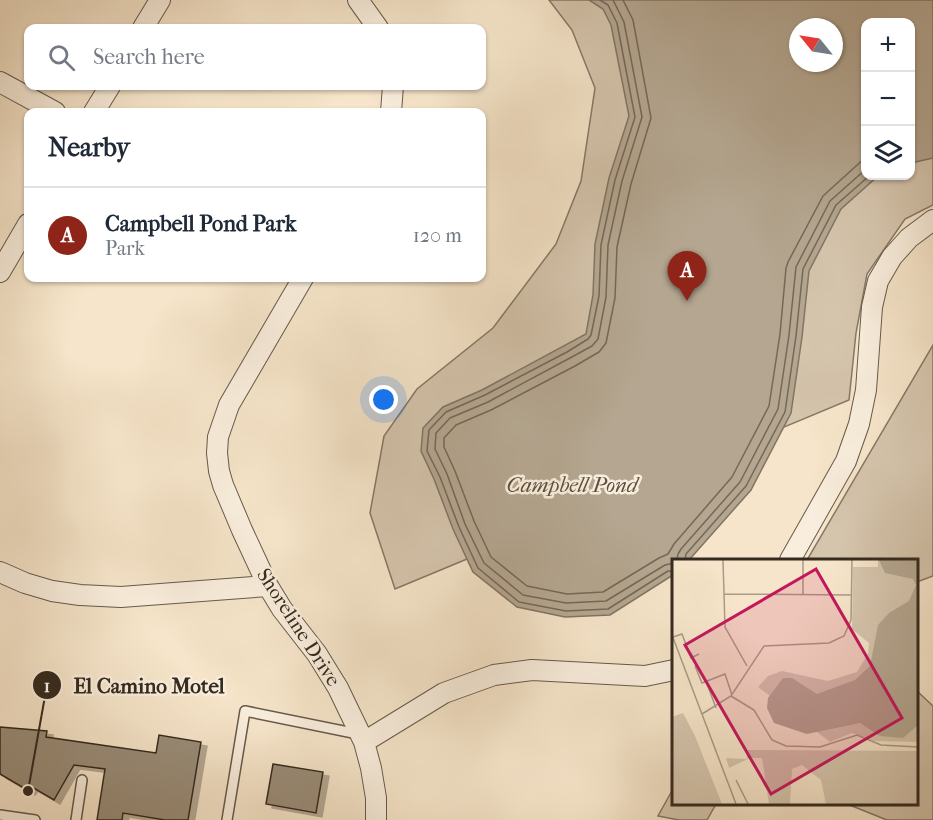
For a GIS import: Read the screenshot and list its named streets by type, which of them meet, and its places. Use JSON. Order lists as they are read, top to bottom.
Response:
{
  "streets": {
    "street": ["Shoreline Drive"]
  },
  "water": ["Campbell Pond"],
  "places": ["El Camino Motel"],
  "north": "top left",
  "page": {
    "map_buttons": ["+", "−"],
    "search": "Search here",
    "heading": "Nearby",
    "list": [
      {
        "mark": "A",
        "name": "Campbell Pond Park",
        "note": "Park",
        "value": "120 m"
      }
    ],
    "pins": "A"
  }
}
